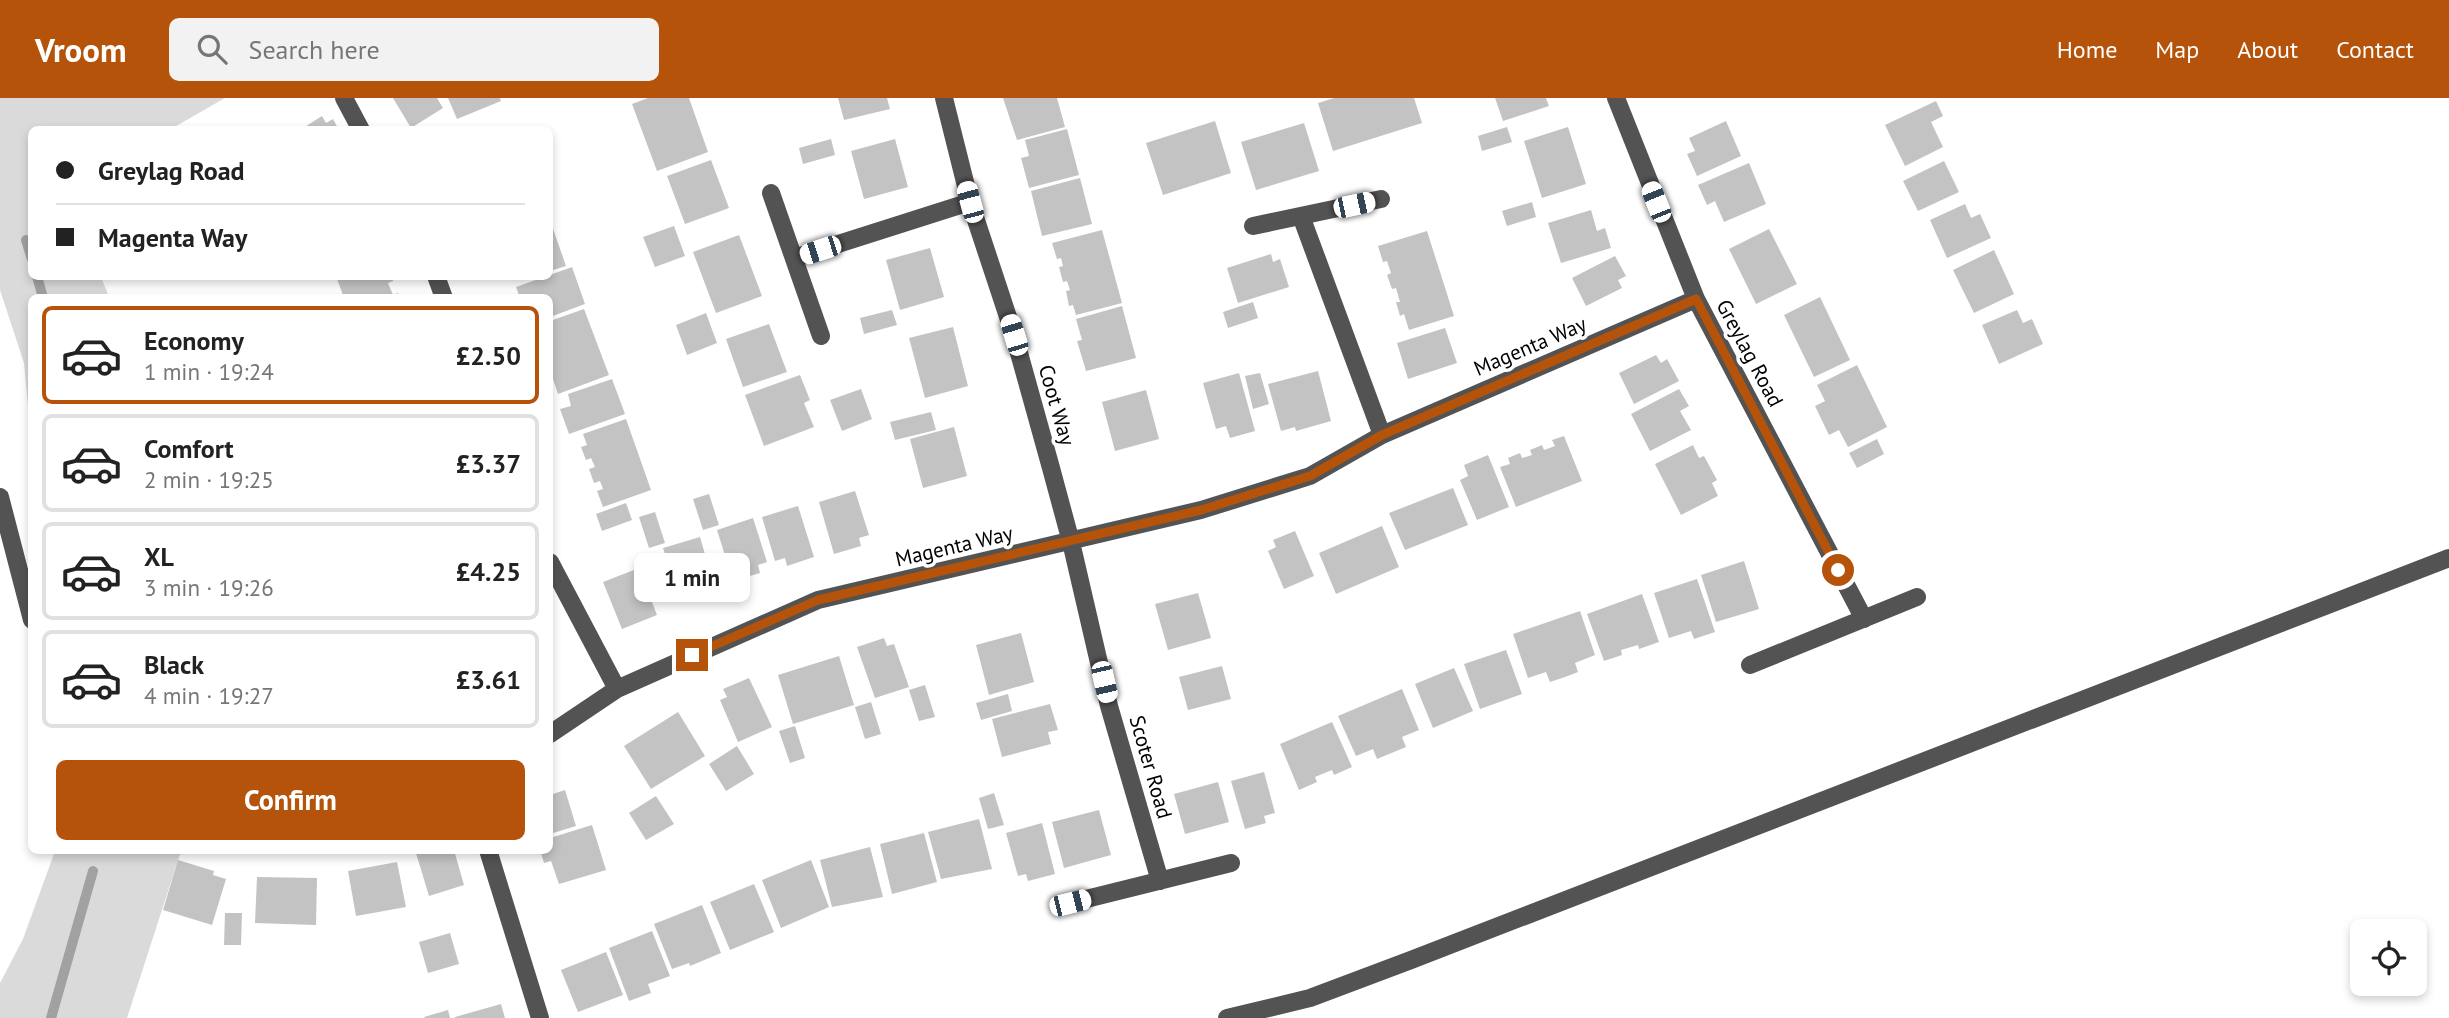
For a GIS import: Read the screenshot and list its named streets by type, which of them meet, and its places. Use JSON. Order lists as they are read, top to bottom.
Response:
{
  "streets": {
    "street": [
      "Magenta Way",
      "Greylag Road",
      "Coot Way",
      "Scoter Road"
    ]
  },
  "crossings": [
    ["Magenta Way", "Greylag Road"],
    ["Magenta Way", "Coot Way"],
    ["Magenta Way", "Scoter Road"],
    ["Coot Way", "Scoter Road"]
  ],
  "page": {
    "header": "Vroom",
    "search": "Search here",
    "nav": [
      "Home",
      "Map",
      "About",
      "Contact"
    ],
    "banner": ["Greylag Road", "Magenta Way"],
    "list": [
      {
        "name": "Economy",
        "note": "1 min · 19:24",
        "value": "£2.50"
      },
      {
        "name": "Comfort",
        "note": "2 min · 19:25",
        "value": "£3.37"
      },
      {
        "name": "XL",
        "note": "3 min · 19:26",
        "value": "£4.25"
      },
      {
        "name": "Black",
        "note": "4 min · 19:27",
        "value": "£3.61"
      }
    ],
    "bubble": "1 min",
    "buttons": "Confirm"
  }
}
